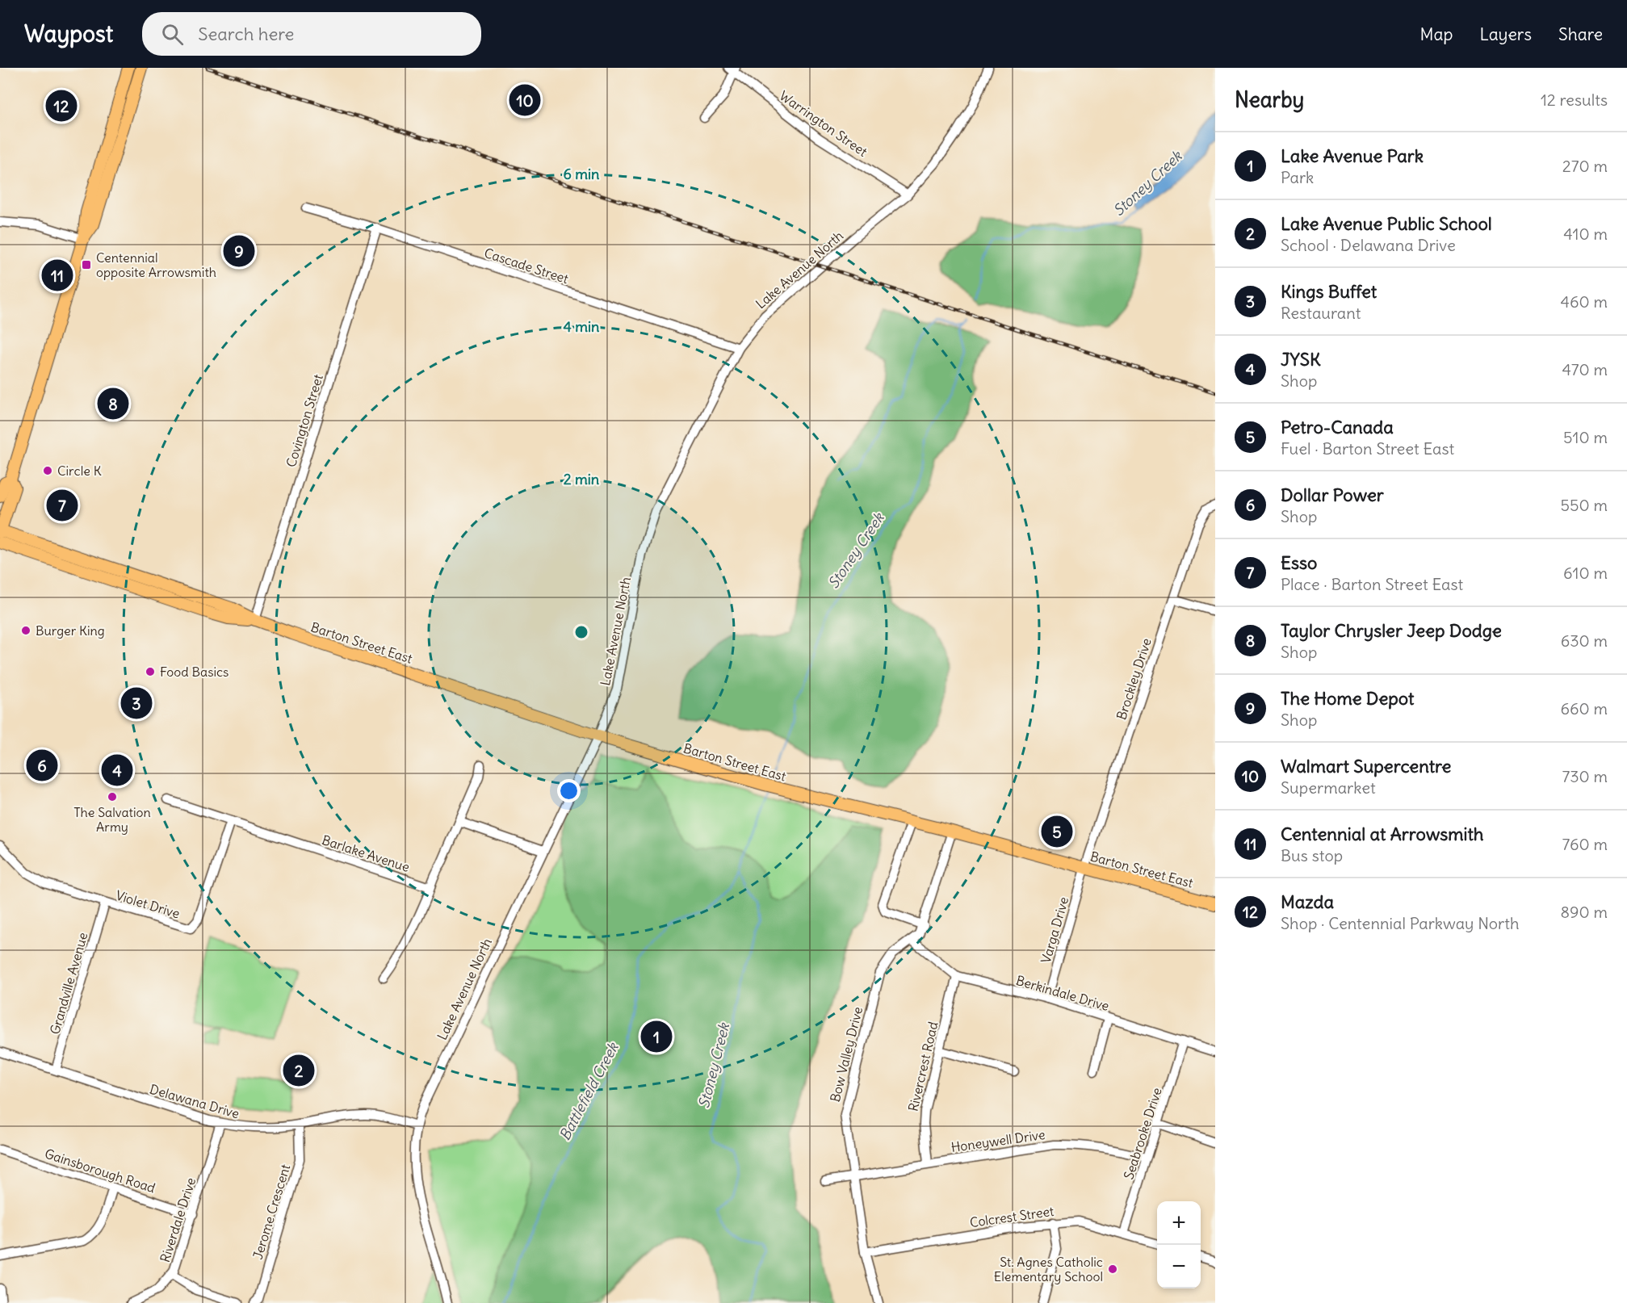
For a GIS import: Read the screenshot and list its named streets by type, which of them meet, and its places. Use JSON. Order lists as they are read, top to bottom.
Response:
{
  "streets": {
    "main road": ["Barton Street East"],
    "street": [
      "Warrington Street",
      "Cascade Street",
      "Lake Avenue North",
      "Covington Street",
      "Brockley Drive",
      "Barlake Avenue",
      "Violet Drive",
      "Varga Drive",
      "Grandville Avenue",
      "Berkindale Drive",
      "Bow Valley Drive",
      "Rivercrest Road",
      "Delawana Drive",
      "Seabrooke Drive",
      "Honeywell Drive",
      "Gainsborough Road",
      "Jerome Crescent",
      "Colcrest Street",
      "Riverdale Drive"
    ]
  },
  "crossings": [
    ["Warrington Street", "Lake Avenue North"],
    ["Cascade Street", "Lake Avenue North"],
    ["Cascade Street", "Covington Street"],
    ["Lake Avenue North", "Barton Street East"],
    ["Lake Avenue North", "Delawana Drive"],
    ["Covington Street", "Barton Street East"],
    ["Barton Street East", "Brockley Drive"],
    ["Barton Street East", "Varga Drive"],
    ["Barton Street East", "Bow Valley Drive"],
    ["Brockley Drive", "Varga Drive"],
    ["Barlake Avenue", "Violet Drive"],
    ["Violet Drive", "Grandville Avenue"],
    ["Varga Drive", "Berkindale Drive"],
    ["Grandville Avenue", "Delawana Drive"],
    ["Berkindale Drive", "Bow Valley Drive"],
    ["Berkindale Drive", "Rivercrest Road"],
    ["Berkindale Drive", "Seabrooke Drive"],
    ["Bow Valley Drive", "Honeywell Drive"],
    ["Bow Valley Drive", "Colcrest Street"],
    ["Rivercrest Road", "Honeywell Drive"],
    ["Delawana Drive", "Jerome Crescent"],
    ["Delawana Drive", "Riverdale Drive"],
    ["Seabrooke Drive", "Honeywell Drive"],
    ["Seabrooke Drive", "Colcrest Street"],
    ["Gainsborough Road", "Riverdale Drive"]
  ],
  "water": ["Stoney Creek", "Battlefield Creek"],
  "places": {
    "transit": ["Centennial opposite Arrowsmith"],
    "other": [
      "Circle K",
      "Burger King",
      "Food Basics",
      "The Salvation Army",
      "St. Agnes Catholic Elementary School"
    ]
  },
  "page": {
    "header": "Waypost",
    "search": "Search here",
    "nav": ["Map", "Layers", "Share"],
    "heading": ["Nearby", "12 results"],
    "pins": [
      "10",
      "12",
      "9",
      "11",
      "8",
      "7",
      "3",
      "6",
      "4",
      "5",
      "1",
      "2"
    ],
    "list": [
      {
        "mark": "1",
        "name": "Lake Avenue Park",
        "note": "Park",
        "value": "270 m"
      },
      {
        "mark": "2",
        "name": "Lake Avenue Public School",
        "note": "School · Delawana Drive",
        "value": "410 m"
      },
      {
        "mark": "3",
        "name": "Kings Buffet",
        "note": "Restaurant",
        "value": "460 m"
      },
      {
        "mark": "4",
        "name": "JYSK",
        "note": "Shop",
        "value": "470 m"
      },
      {
        "mark": "5",
        "name": "Petro-Canada",
        "note": "Fuel · Barton Street East",
        "value": "510 m"
      },
      {
        "mark": "6",
        "name": "Dollar Power",
        "note": "Shop",
        "value": "550 m"
      },
      {
        "mark": "7",
        "name": "Esso",
        "note": "Place · Barton Street East",
        "value": "610 m"
      },
      {
        "mark": "8",
        "name": "Taylor Chrysler Jeep Dodge",
        "note": "Shop",
        "value": "630 m"
      },
      {
        "mark": "9",
        "name": "The Home Depot",
        "note": "Shop",
        "value": "660 m"
      },
      {
        "mark": "10",
        "name": "Walmart Supercentre",
        "note": "Supermarket",
        "value": "730 m"
      },
      {
        "mark": "11",
        "name": "Centennial at Arrowsmith",
        "note": "Bus stop",
        "value": "760 m"
      },
      {
        "mark": "12",
        "name": "Mazda",
        "note": "Shop · Centennial Parkway North",
        "value": "890 m"
      }
    ],
    "map_buttons": ["+", "−"]
  },
  "rings": ["6 min", "4 min", "2 min"]
}
